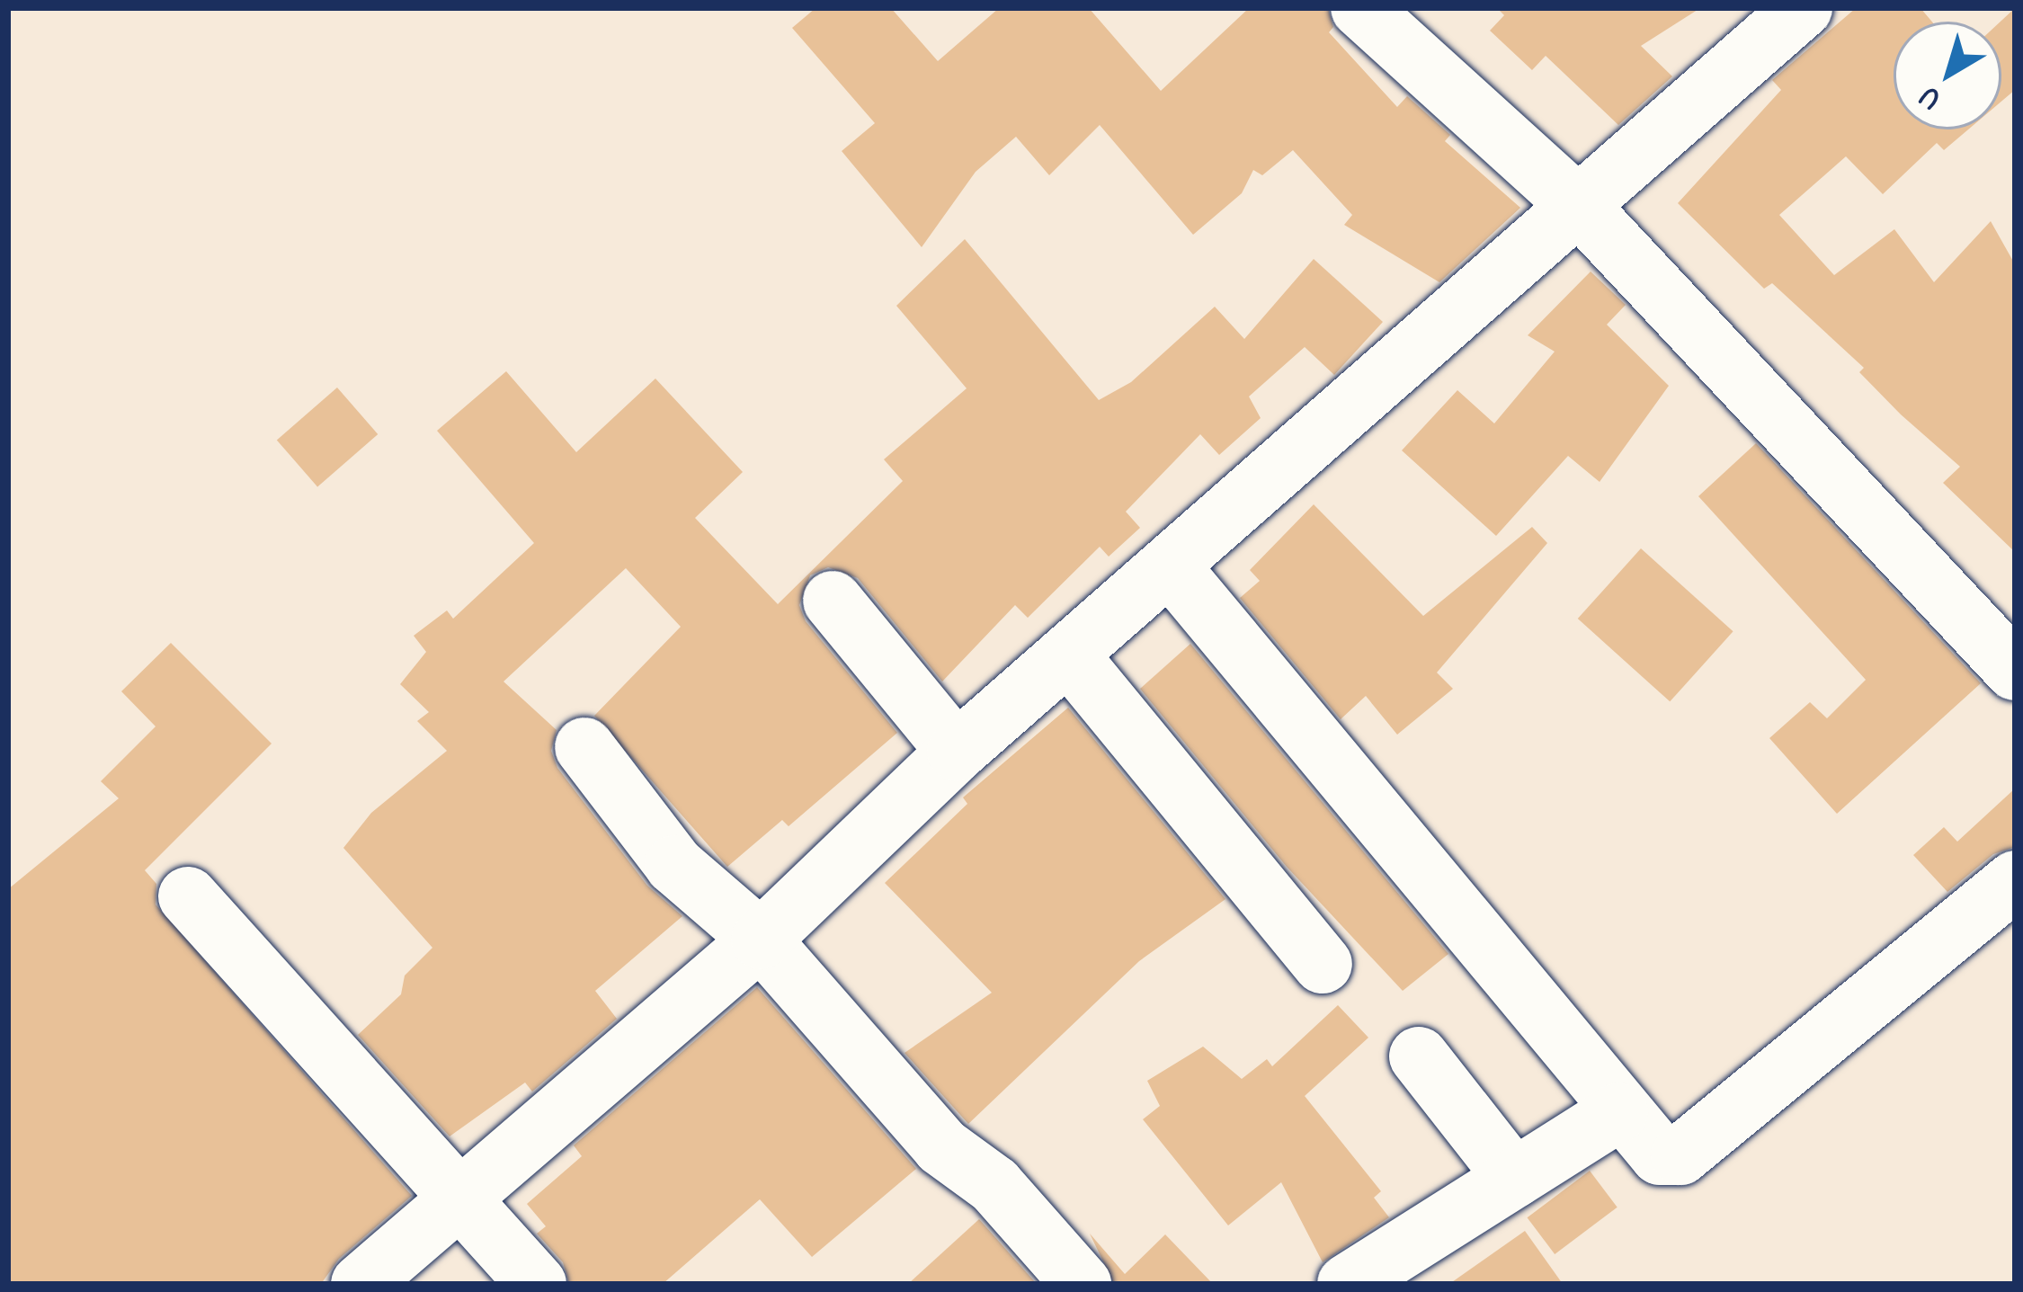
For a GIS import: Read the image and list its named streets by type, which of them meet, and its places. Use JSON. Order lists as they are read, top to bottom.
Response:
{
  "north": "bottom left"
}
